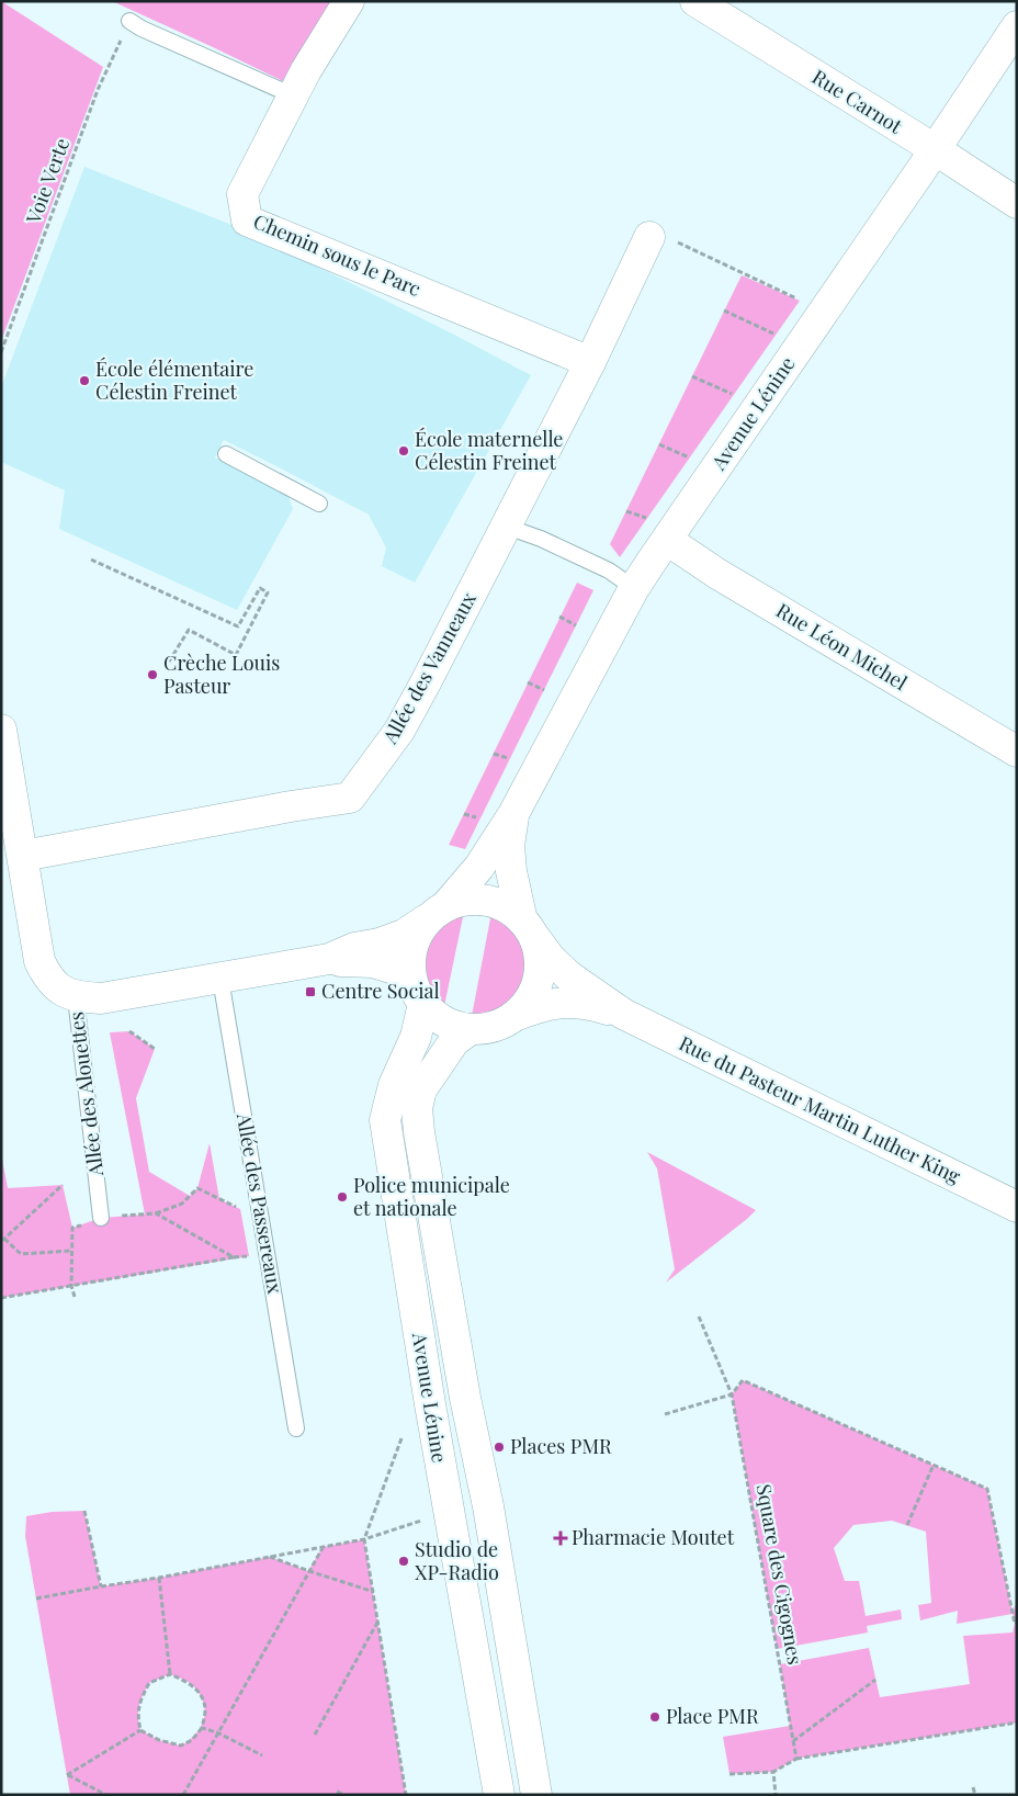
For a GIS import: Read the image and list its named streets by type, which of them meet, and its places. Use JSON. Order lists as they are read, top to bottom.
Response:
{
  "streets": {
    "street": [
      "Rue Carnot",
      "Chemin sous le Parc",
      "Avenue Lénine",
      "Rue Léon Michel",
      "Allée des Vanneaux",
      "Allée des Alouettes",
      "Rue du Pasteur Martin Luther King"
    ],
    "lane": ["Allée des Passereaux"],
    "path": ["Voie Verte", "Square des Cigognes"]
  },
  "crossings": [
    ["Rue Carnot", "Avenue Lénine"],
    ["Chemin sous le Parc", "Allée des Vanneaux"],
    ["Avenue Lénine", "Rue Léon Michel"],
    ["Avenue Lénine", "Rue du Pasteur Martin Luther King"],
    ["Allée des Vanneaux", "Allée des Alouettes"]
  ],
  "places": {
    "other": [
      "École élémentaire Célestin Freinet",
      "École maternelle Célestin Freinet",
      "Crèche Louis Pasteur",
      "Police municipale et nationale",
      "Places PMR",
      "Studio de XP-Radio",
      "Place PMR"
    ],
    "transit": ["Centre Social"],
    "health": ["Pharmacie Moutet"]
  }
}
